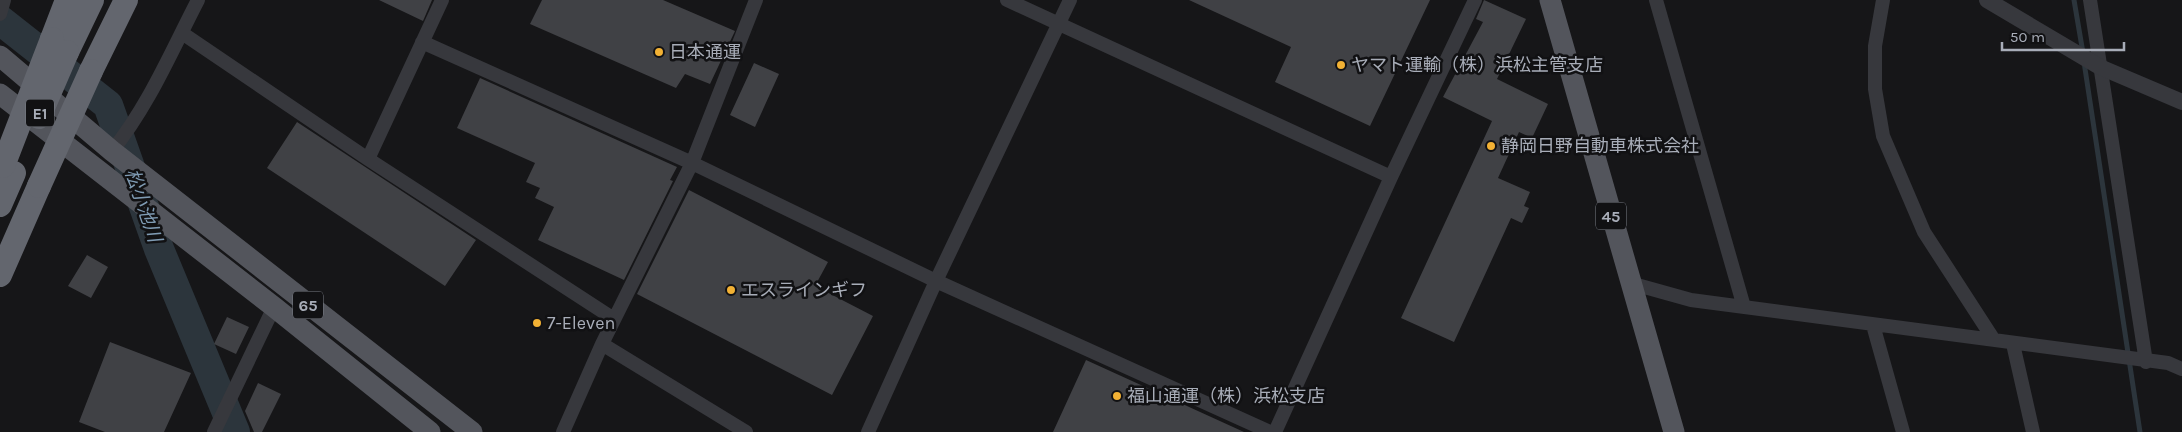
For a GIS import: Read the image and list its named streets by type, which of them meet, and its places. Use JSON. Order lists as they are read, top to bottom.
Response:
{
  "streets": {
    "highway": ["E1"],
    "main road": ["45", "65"]
  },
  "water": ["松小池川"],
  "places": [
    "日本通運",
    "ヤマト運輸（株）浜松主管支店",
    "静岡日野自動車株式会社",
    "エスラインギフ",
    "7-Eleven",
    "福山通運（株）浜松支店"
  ],
  "scale_bar": "50 m"
}
